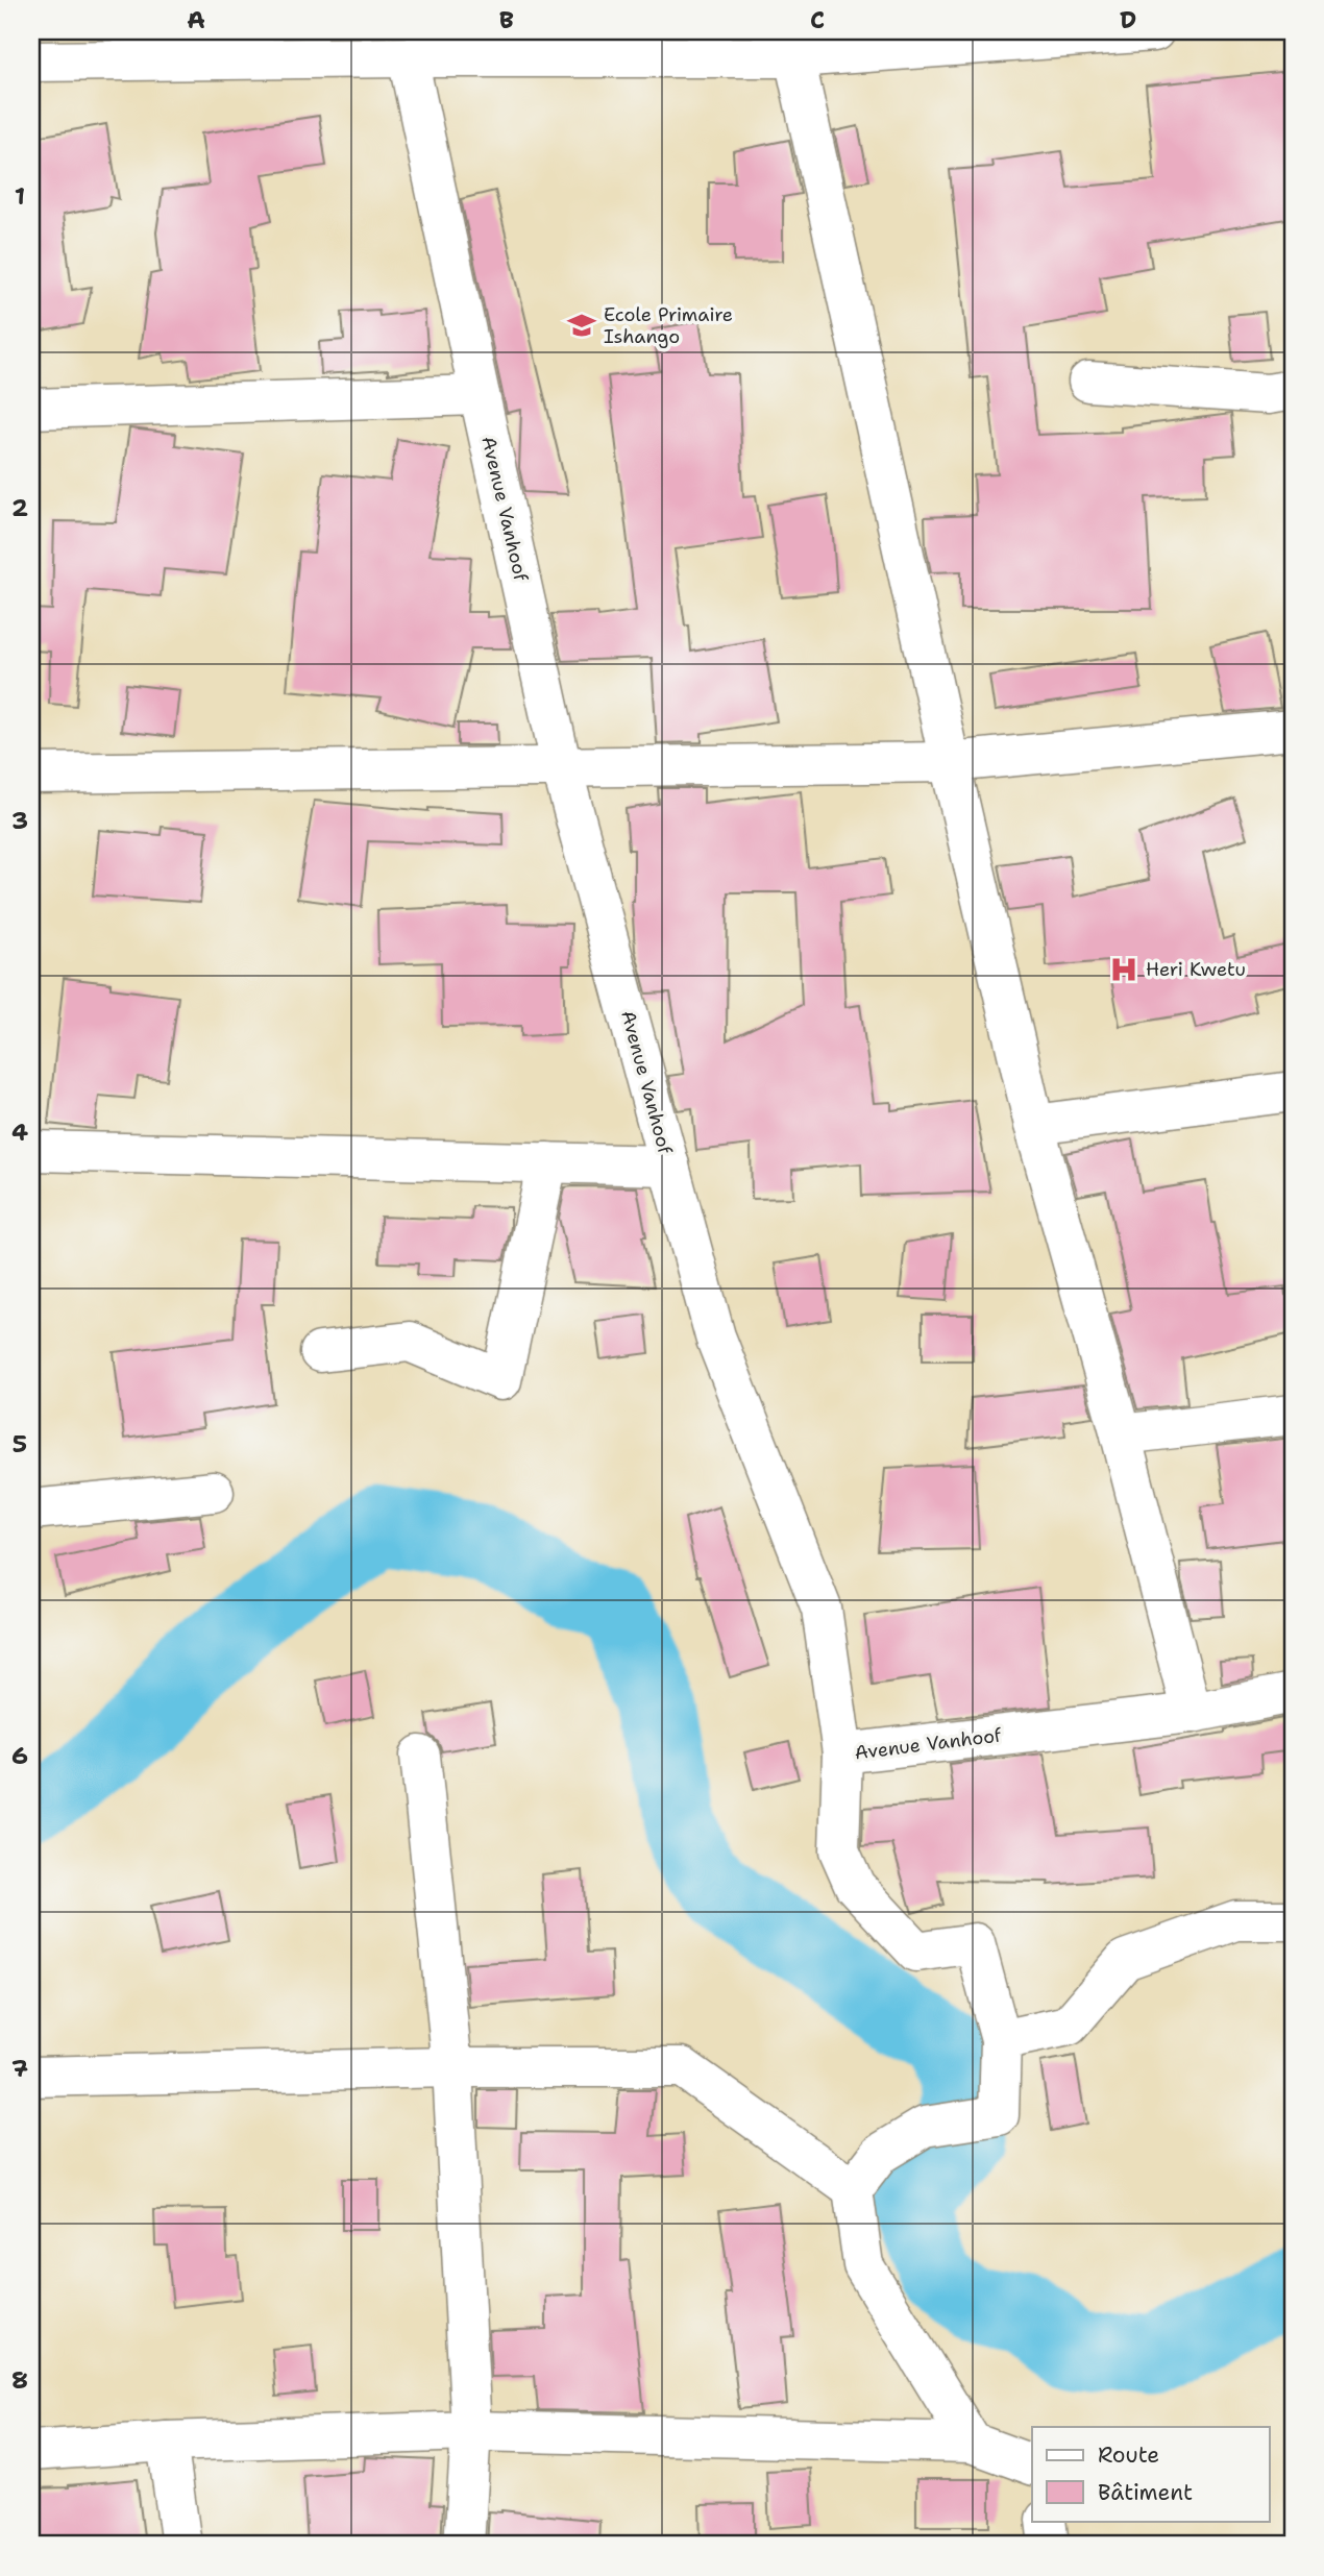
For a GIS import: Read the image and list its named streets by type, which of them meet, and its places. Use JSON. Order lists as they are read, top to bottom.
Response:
{
  "streets": {
    "street": ["Avenue Vanhoof"]
  },
  "places": {
    "school or university": ["Ecole Primaire Ishango"],
    "hospital": ["Heri Kwetu"]
  },
  "legend": ["Route", "Bâtiment"],
  "grid": {
    "columns": [
      "A",
      "B",
      "C",
      "D"
    ],
    "rows": [
      "1",
      "2",
      "3",
      "4",
      "5",
      "6",
      "7",
      "8"
    ]
  }
}
